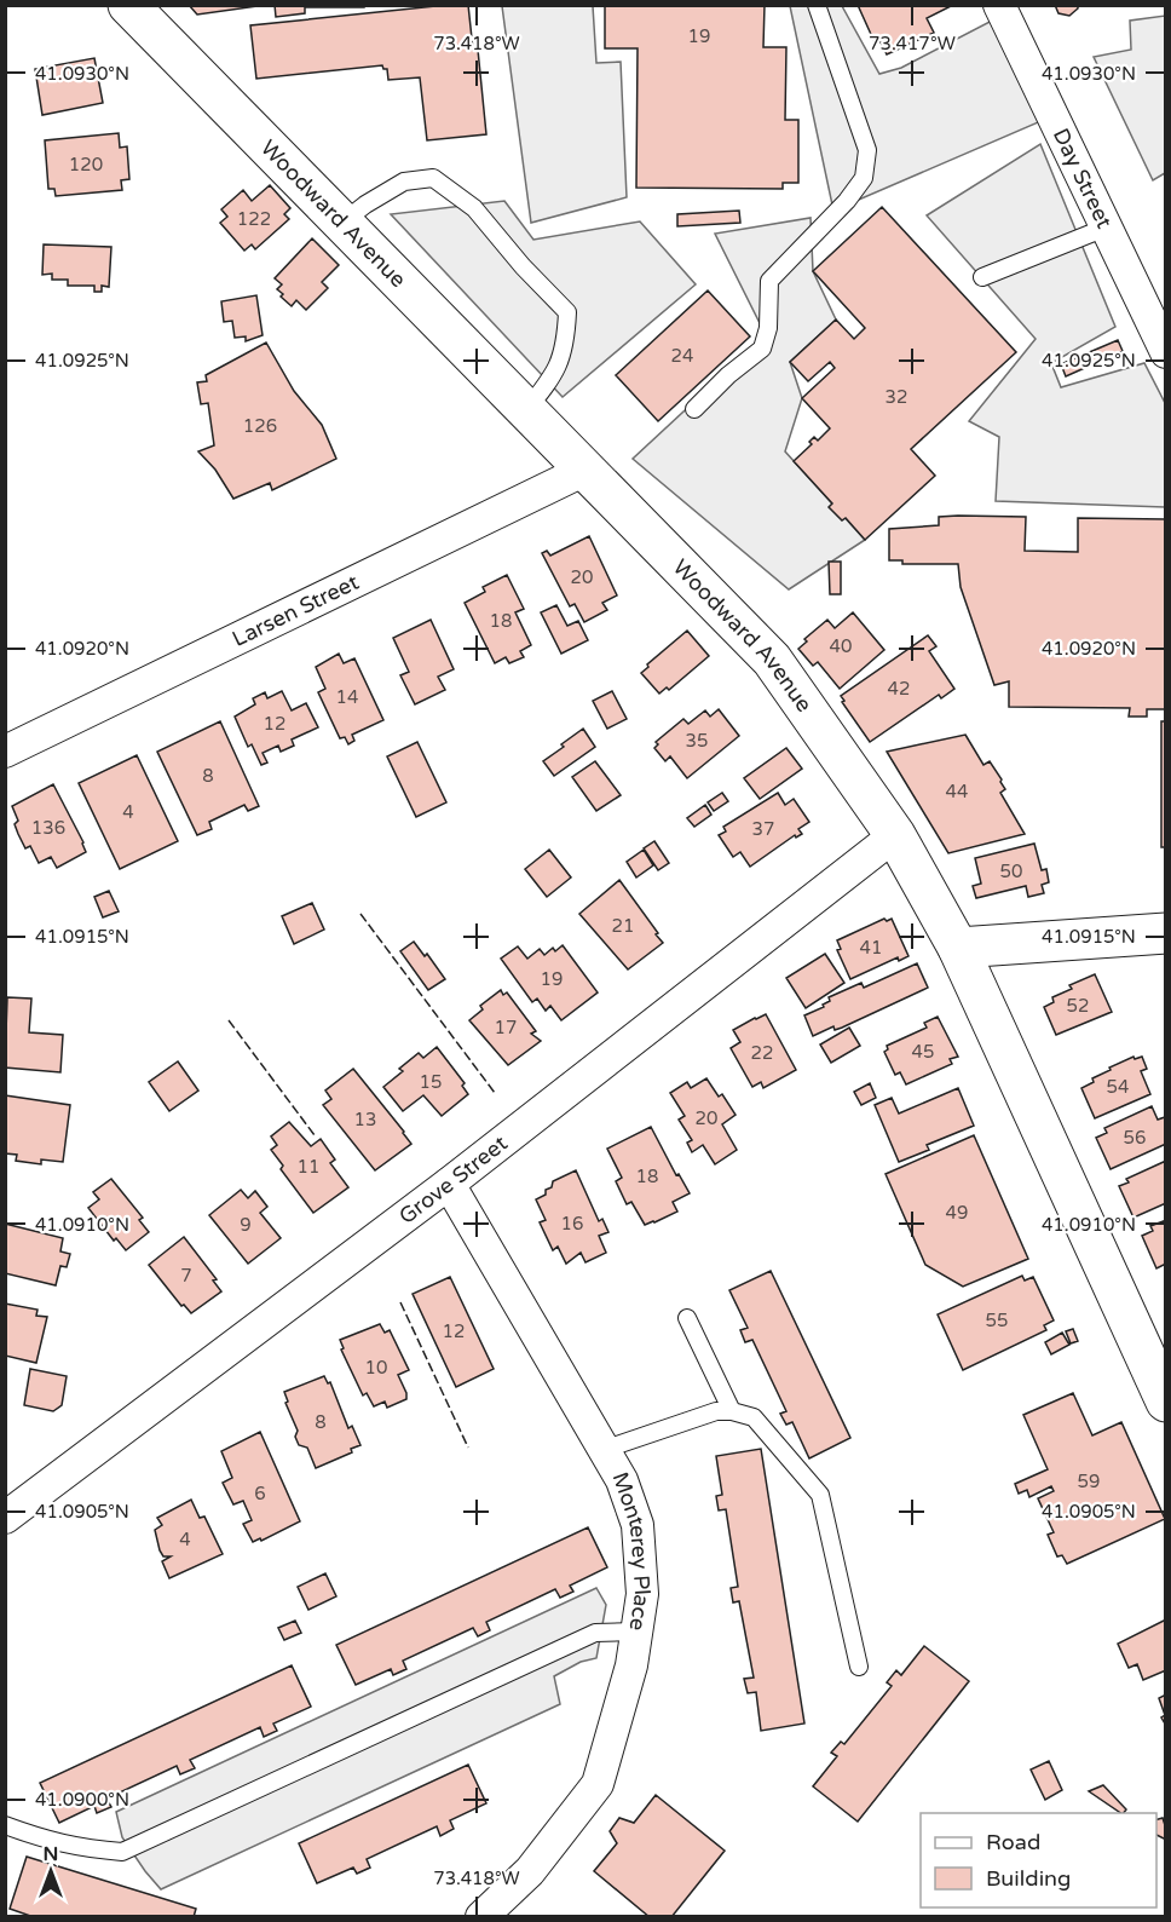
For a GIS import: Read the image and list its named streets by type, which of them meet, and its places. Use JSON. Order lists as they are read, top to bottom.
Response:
{
  "streets": {
    "main road": ["Woodward Avenue"],
    "street": [
      "Day Street",
      "Larsen Street",
      "Grove Street",
      "Monterey Place"
    ]
  },
  "crossings": [
    ["Woodward Avenue", "Larsen Street"],
    ["Woodward Avenue", "Grove Street"],
    ["Grove Street", "Monterey Place"]
  ],
  "house_numbers": [
    "19",
    "120",
    "122",
    "24",
    "32",
    "126",
    "20",
    "18",
    "40",
    "42",
    "14",
    "12",
    "35",
    "8",
    "44",
    "4",
    "136",
    "37",
    "50",
    "21",
    "41",
    "19",
    "52",
    "17",
    "45",
    "22",
    "15",
    "54",
    "20",
    "13",
    "56",
    "11",
    "18",
    "49",
    "16",
    "9",
    "7",
    "55",
    "12",
    "10",
    "8",
    "59",
    "6",
    "4"
  ],
  "legend": ["Road", "Building"],
  "north": "top",
  "coordinates": [
    "73.418°W",
    "73.417°W",
    "41.0930°N",
    "41.0925°N",
    "41.0920°N",
    "41.0915°N",
    "41.0910°N",
    "41.0905°N",
    "41.0900°N"
  ]
}
